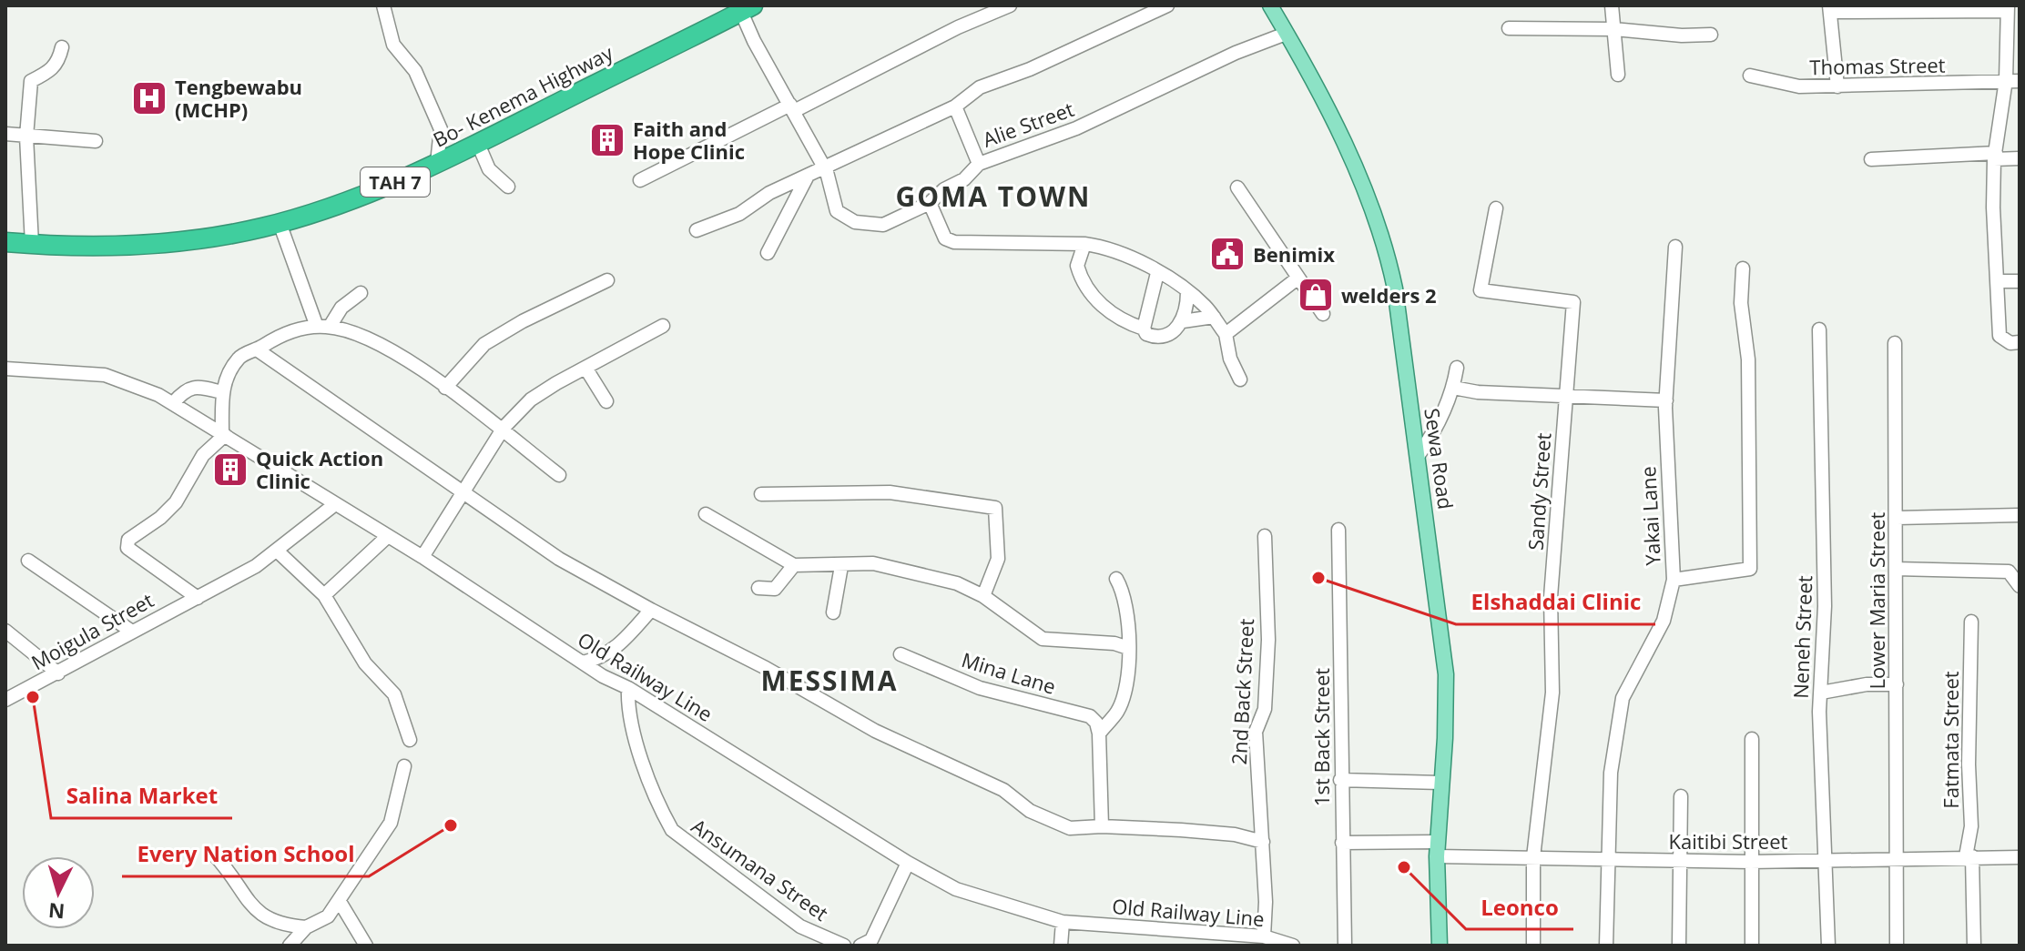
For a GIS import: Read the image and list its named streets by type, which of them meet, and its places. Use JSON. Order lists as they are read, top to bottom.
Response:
{
  "streets": {
    "highway": ["Bo- Kenema Highway", "TAH 7"],
    "main road": ["Sewa Road"],
    "street": [
      "Thomas Street",
      "Alie Street",
      "Sandy Street",
      "Yakai Lane",
      "Lower Maria Street",
      "Moigula Street",
      "Neneh Street",
      "Mina Lane",
      "Old Railway Line",
      "2nd Back Street",
      "1st Back Street",
      "Fatmata Street",
      "Kaitibi Street",
      "Ansumana Street"
    ]
  },
  "crossings": [
    ["Bo- Kenema Highway", "Alie Street"],
    ["Alie Street", "Sewa Road"],
    ["Sewa Road", "Kaitibi Street"],
    ["Sandy Street", "Kaitibi Street"],
    ["Yakai Lane", "Kaitibi Street"],
    ["Lower Maria Street", "Kaitibi Street"],
    ["Moigula Street", "Old Railway Line"],
    ["Neneh Street", "Kaitibi Street"],
    ["Old Railway Line", "2nd Back Street"],
    ["Old Railway Line", "Ansumana Street"],
    ["1st Back Street", "Kaitibi Street"],
    ["Fatmata Street", "Kaitibi Street"]
  ],
  "districts": ["GOMA TOWN", "MESSIMA"],
  "places": {
    "hospital": ["Tengbewabu (MCHP)"],
    "building": ["Faith and Hope Clinic", "Quick Action Clinic"],
    "public building": ["Benimix"],
    "shop": ["welders 2"],
    "other": [
      "Elshaddai Clinic",
      "Salina Market",
      "Every Nation School",
      "Leonco"
    ]
  },
  "north": "bottom"
}
